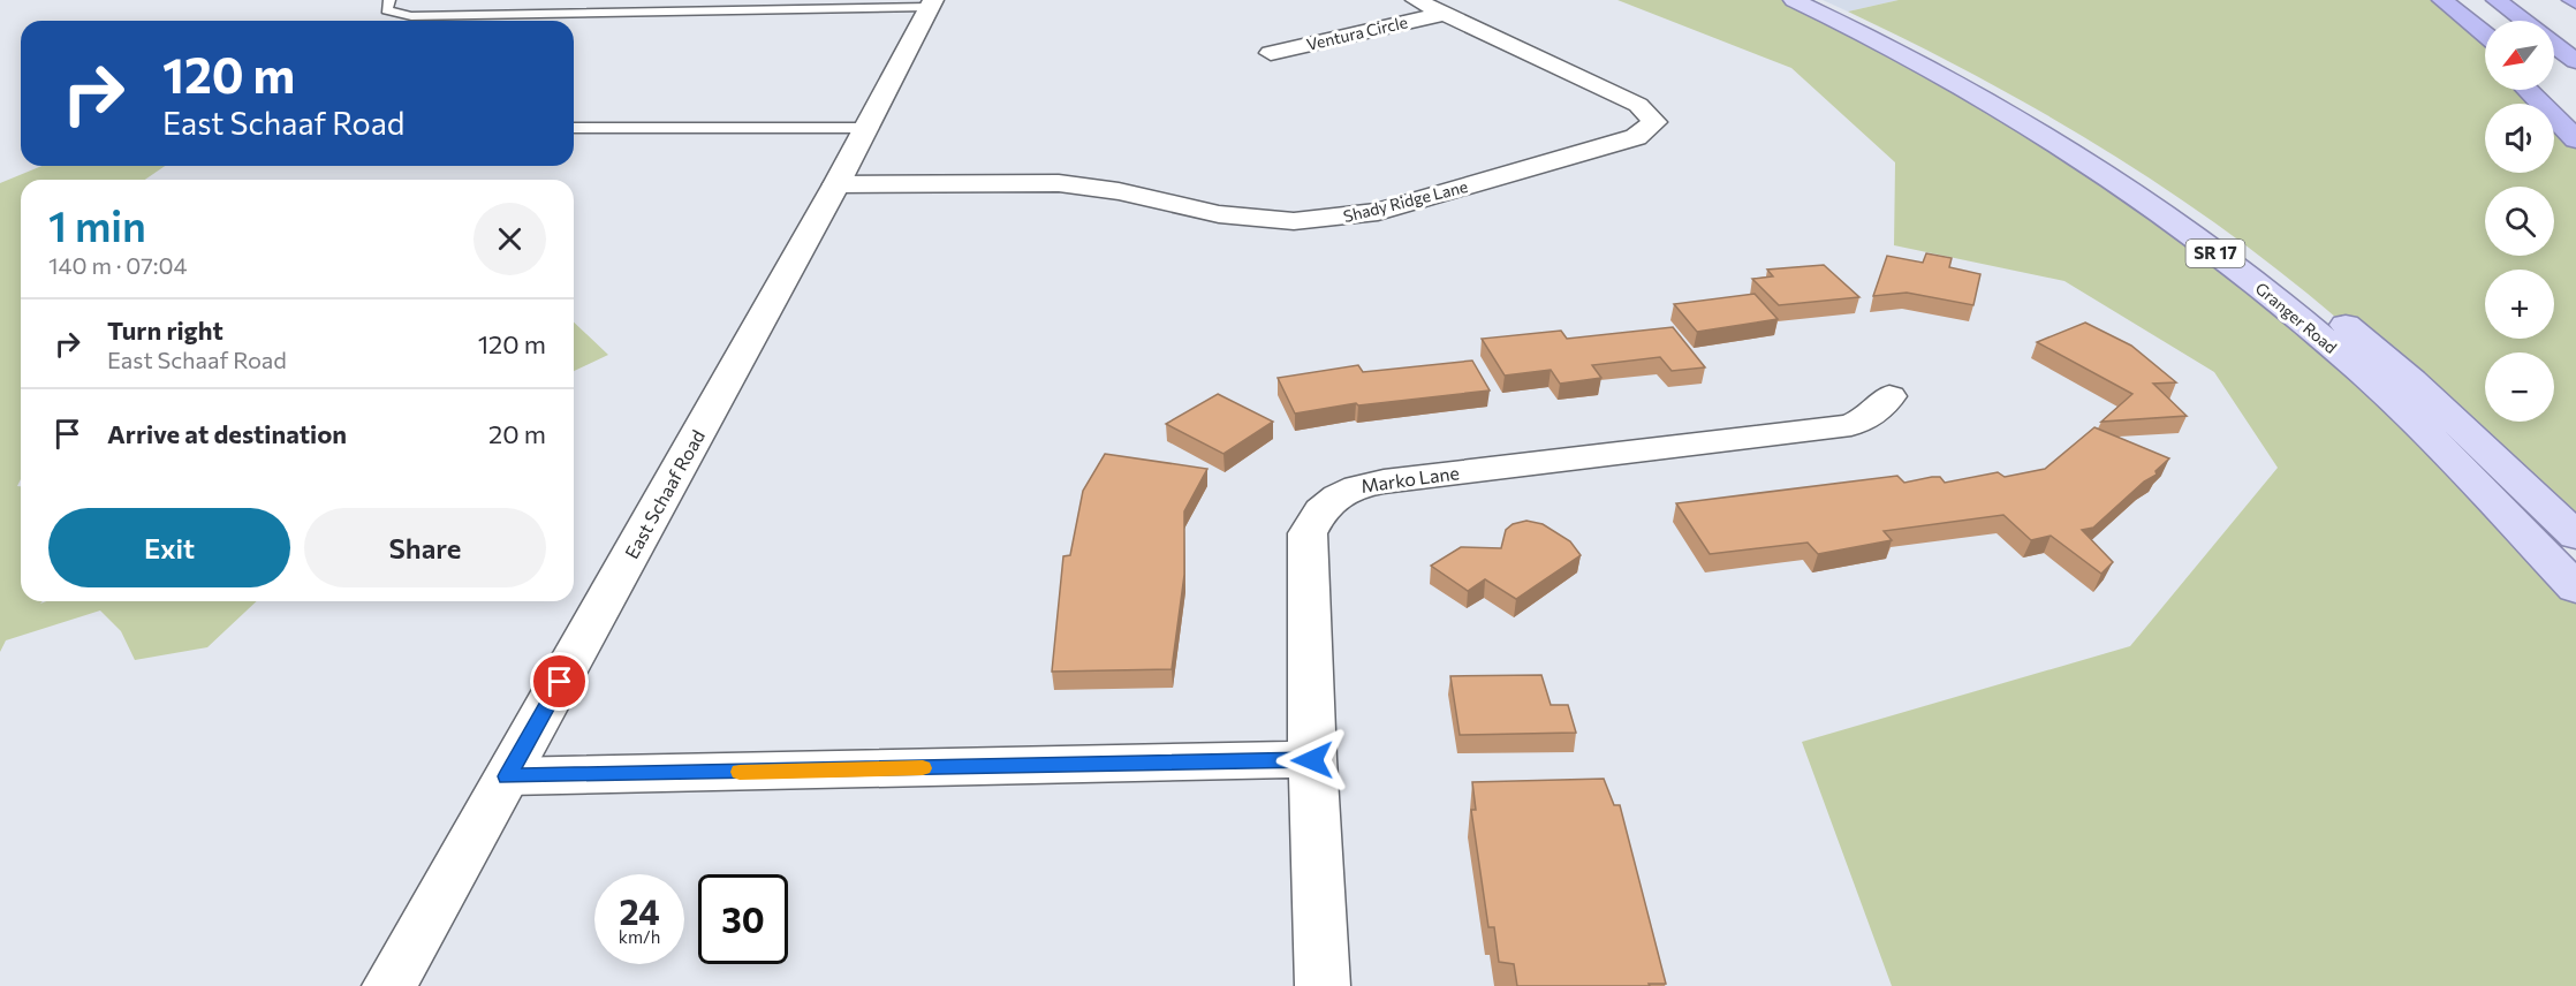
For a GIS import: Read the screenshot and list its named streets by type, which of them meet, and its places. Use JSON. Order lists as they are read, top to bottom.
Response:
{
  "streets": {
    "main road": ["SR 17", "Granger Road"],
    "street": [
      "Ventura Circle",
      "Shady Ridge Lane",
      "Marko Lane",
      "East Schaaf Road"
    ]
  },
  "crossings": [
    ["Ventura Circle", "Shady Ridge Lane"],
    ["Shady Ridge Lane", "East Schaaf Road"]
  ],
  "north": "bottom left",
  "page": {
    "map_buttons": ["+", "−"],
    "turn": ["120 m", "East Schaaf Road"],
    "heading": ["1 min", "140 m · 07:04"],
    "list": [
      {
        "name": "Turn right",
        "note": "East Schaaf Road",
        "value": "120 m"
      },
      {
        "name": "Arrive at destination",
        "value": "20 m"
      }
    ],
    "buttons": ["Exit", "Share"],
    "speed": "24 km/h",
    "limit": "30"
  }
}
